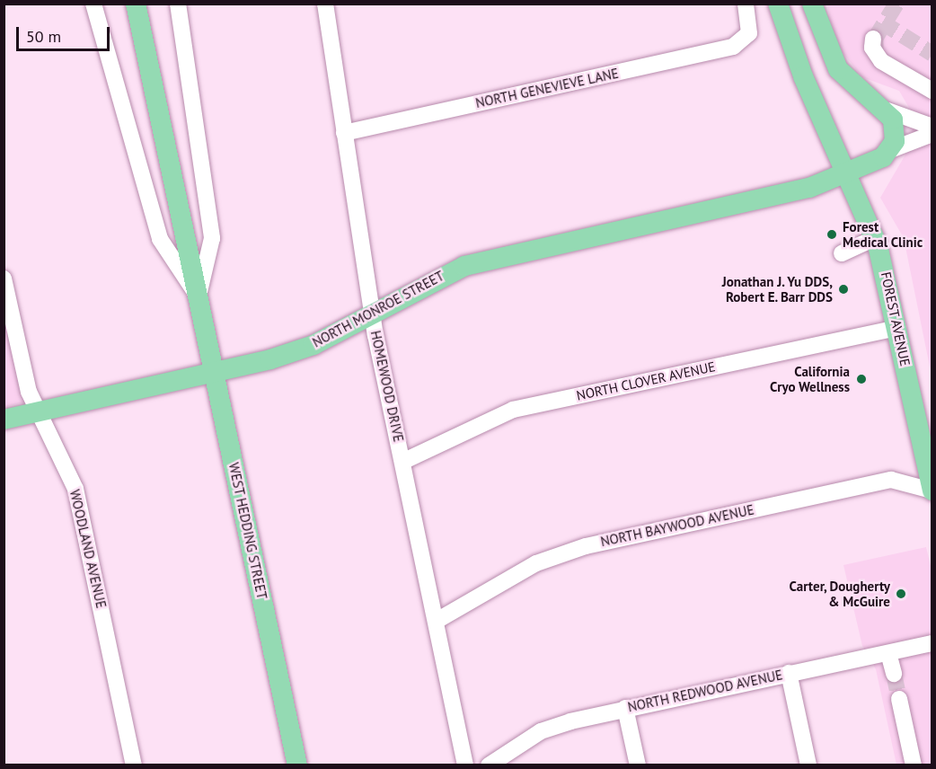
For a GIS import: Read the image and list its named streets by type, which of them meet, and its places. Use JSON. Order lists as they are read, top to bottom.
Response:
{
  "streets": {
    "main road": ["NORTH MONROE STREET", "FOREST AVENUE", "WEST HEDDING STREET"],
    "street": [
      "NORTH GENEVIEVE LANE",
      "NORTH CLOVER AVENUE",
      "HOMEWOOD DRIVE",
      "NORTH BAYWOOD AVENUE",
      "WOODLAND AVENUE",
      "NORTH REDWOOD AVENUE"
    ]
  },
  "crossings": [
    ["NORTH GENEVIEVE LANE", "HOMEWOOD DRIVE"],
    ["NORTH MONROE STREET", "FOREST AVENUE"],
    ["NORTH MONROE STREET", "HOMEWOOD DRIVE"],
    ["NORTH MONROE STREET", "WEST HEDDING STREET"],
    ["NORTH MONROE STREET", "WOODLAND AVENUE"],
    ["FOREST AVENUE", "NORTH CLOVER AVENUE"],
    ["FOREST AVENUE", "NORTH BAYWOOD AVENUE"],
    ["NORTH CLOVER AVENUE", "HOMEWOOD DRIVE"],
    ["HOMEWOOD DRIVE", "NORTH BAYWOOD AVENUE"]
  ],
  "places": [
    "Forest Medical Clinic",
    "Jonathan J. Yu DDS, Robert E. Barr DDS",
    "California Cryo Wellness",
    "Carter, Dougherty & McGuire"
  ],
  "scale_bar": "50 m"
}
